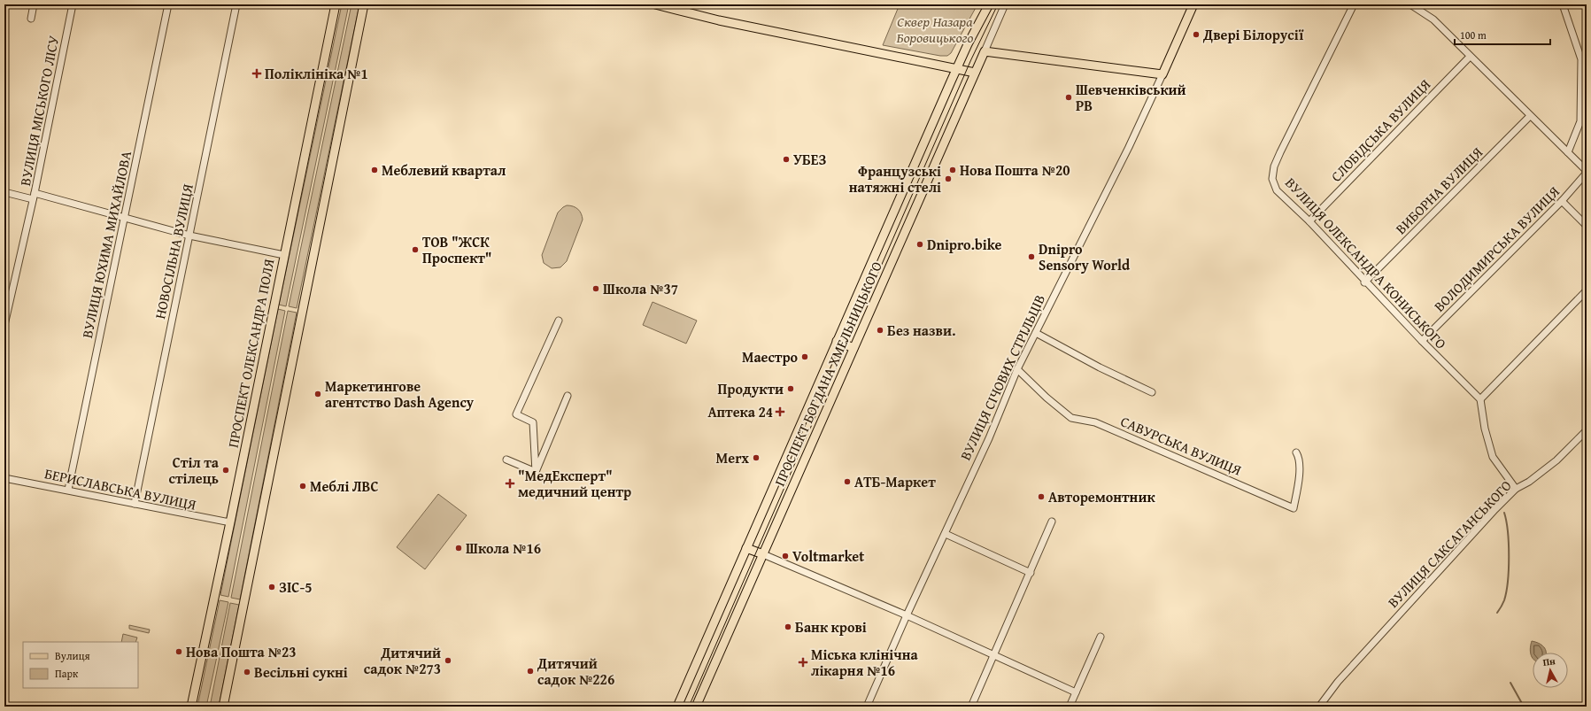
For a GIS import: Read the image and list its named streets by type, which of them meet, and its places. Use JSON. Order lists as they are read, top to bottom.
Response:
{
  "streets": {
    "main road": ["ПРОСПЕКТ ОЛЕКСАНДРА ПОЛЯ", "ПРОСПЕКТ БОГДАНА ХМЕЛЬНИЦЬКОГО", "ВУЛИЦЯ СІЧОВИХ СТРІЛЬЦІВ"],
    "street": [
      "ВУЛИЦЯ МІСЬКОГО ЛІСУ",
      "СЛОБІДСЬКА ВУЛИЦЯ",
      "ВИБОРНА ВУЛИЦЯ",
      "ВУЛИЦЯ ЮХИМА МИХАЙЛОВА",
      "ВОЛОДИМИРСЬКА ВУЛИЦЯ",
      "НОВОСІЛЬНА ВУЛИЦЯ",
      "ВУЛИЦЯ ОЛЕКСАНДРА КОНИСЬКОГО",
      "САВУРСЬКА ВУЛИЦЯ",
      "БЕРИСЛАВСЬКА ВУЛИЦЯ",
      "ВУЛИЦЯ САКСАГАНСЬКОГО"
    ]
  },
  "crossings": [
    ["СЛОБІДСЬКА ВУЛИЦЯ", "ВУЛИЦЯ ОЛЕКСАНДРА КОНИСЬКОГО"],
    ["ВИБОРНА ВУЛИЦЯ", "ВУЛИЦЯ ОЛЕКСАНДРА КОНИСЬКОГО"],
    ["ВУЛИЦЯ ЮХИМА МИХАЙЛОВА", "БЕРИСЛАВСЬКА ВУЛИЦЯ"],
    ["ВОЛОДИМИРСЬКА ВУЛИЦЯ", "ВУЛИЦЯ ОЛЕКСАНДРА КОНИСЬКОГО"],
    ["НОВОСІЛЬНА ВУЛИЦЯ", "БЕРИСЛАВСЬКА ВУЛИЦЯ"],
    ["ПРОСПЕКТ ОЛЕКСАНДРА ПОЛЯ", "БЕРИСЛАВСЬКА ВУЛИЦЯ"],
    ["ВУЛИЦЯ СІЧОВИХ СТРІЛЬЦІВ", "САВУРСЬКА ВУЛИЦЯ"]
  ],
  "parks": ["Сквер Назара Боровицького"],
  "places": {
    "other": [
      "Двері Білорусії",
      "Шевченківський РВ",
      "УБЕЗ",
      "Меблевий квартал",
      "Нова Пошта №20",
      "Французські натяжні стелі",
      "Dnipro.bike",
      "ТОВ \"ЖСК Проспект\"",
      "Dnipro Sensory World",
      "Школа №37",
      "Без назви.",
      "Маестро",
      "Продукти",
      "Маркетингове агентство Dash Agency",
      "Merx",
      "Стіл та стілець",
      "АТБ-Маркет",
      "Меблі ЛВС",
      "Авторемонтник",
      "Школа №16",
      "Voltmarket",
      "ЗІС-5",
      "Банк крові",
      "Нова Пошта №23",
      "Дитячий садок №273",
      "Дитячий садок №226",
      "Весільні сукні"
    ],
    "health": [
      "Поліклініка №1",
      "Аптека 24",
      "\"МедЕксперт\" медичний центр",
      "Міська клінічна лікарня №16"
    ]
  },
  "legend": ["Вулиця", "Парк"],
  "scale_bar": "100 m",
  "north": "top"
}
